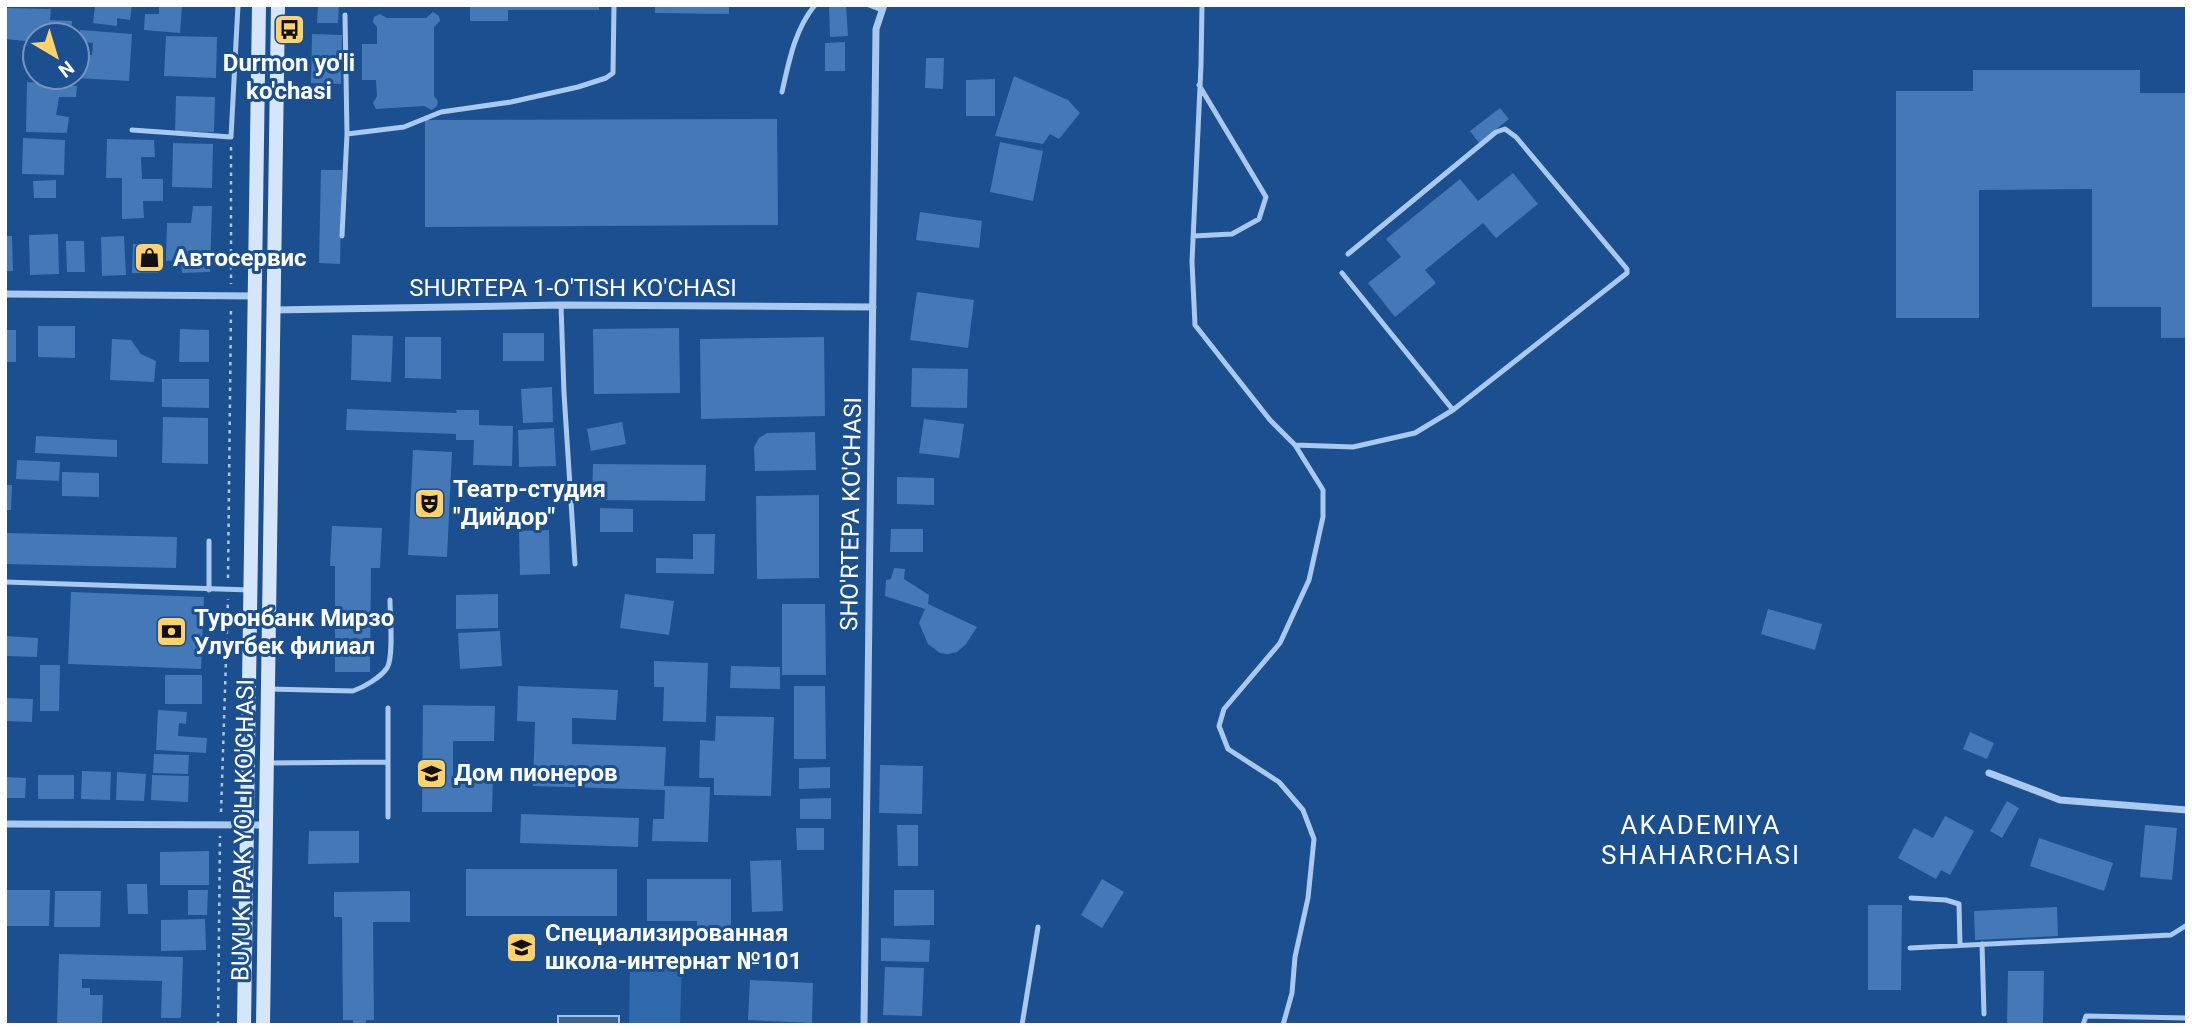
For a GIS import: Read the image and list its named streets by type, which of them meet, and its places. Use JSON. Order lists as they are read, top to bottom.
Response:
{
  "streets": {
    "main road": ["BUYUK IPAK YO'LI KO'CHASI"],
    "street": ["SHURTEPA 1-O'TISH KO'CHASI", "SHO'RTEPA KO'CHASI"]
  },
  "crossings": [
    ["SHURTEPA 1-O'TISH KO'CHASI", "SHO'RTEPA KO'CHASI"],
    ["SHURTEPA 1-O'TISH KO'CHASI", "BUYUK IPAK YO'LI KO'CHASI"]
  ],
  "districts": ["AKADEMIYA SHAHARCHASI"],
  "places": {
    "bus stop": ["Durmon yo'li ko'chasi"],
    "shop": ["Автосервис"],
    "theatre": ["Театр-студия \"Дийдор\""],
    "bank": ["Туронбанк Мирзо Улугбек филиал"],
    "school or university": ["Дом пионеров", "Специализированная школа-интернат №101"]
  },
  "north": "bottom right"
}
